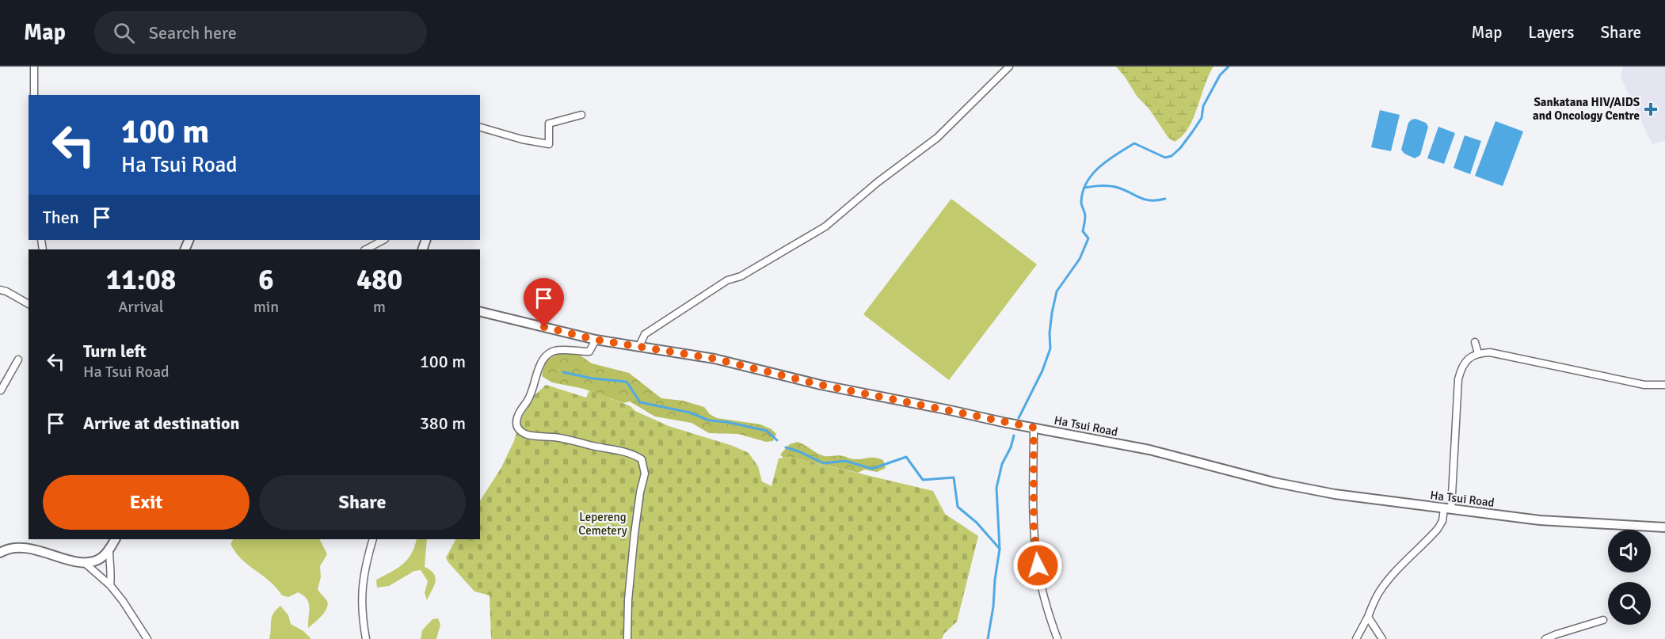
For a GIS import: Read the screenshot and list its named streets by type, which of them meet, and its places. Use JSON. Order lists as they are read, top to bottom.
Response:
{
  "streets": {
    "street": ["Ha Tsui Road"]
  },
  "parks": ["Lepereng Cemetery"],
  "places": {
    "health": ["Sankatana HIV/AIDS and Oncology Centre"]
  },
  "page": {
    "header": "Map",
    "search": "Search here",
    "nav": ["Map", "Layers", "Share"],
    "turn": ["100 m", "Ha Tsui Road"],
    "then": "Then",
    "eta": [
      "11:08",
      "Arrival",
      "6",
      "min",
      "480",
      "m"
    ],
    "list": [
      {
        "name": "Turn left",
        "note": "Ha Tsui Road",
        "value": "100 m"
      },
      {
        "name": "Arrive at destination",
        "value": "380 m"
      }
    ],
    "buttons": ["Exit", "Share"]
  }
}
